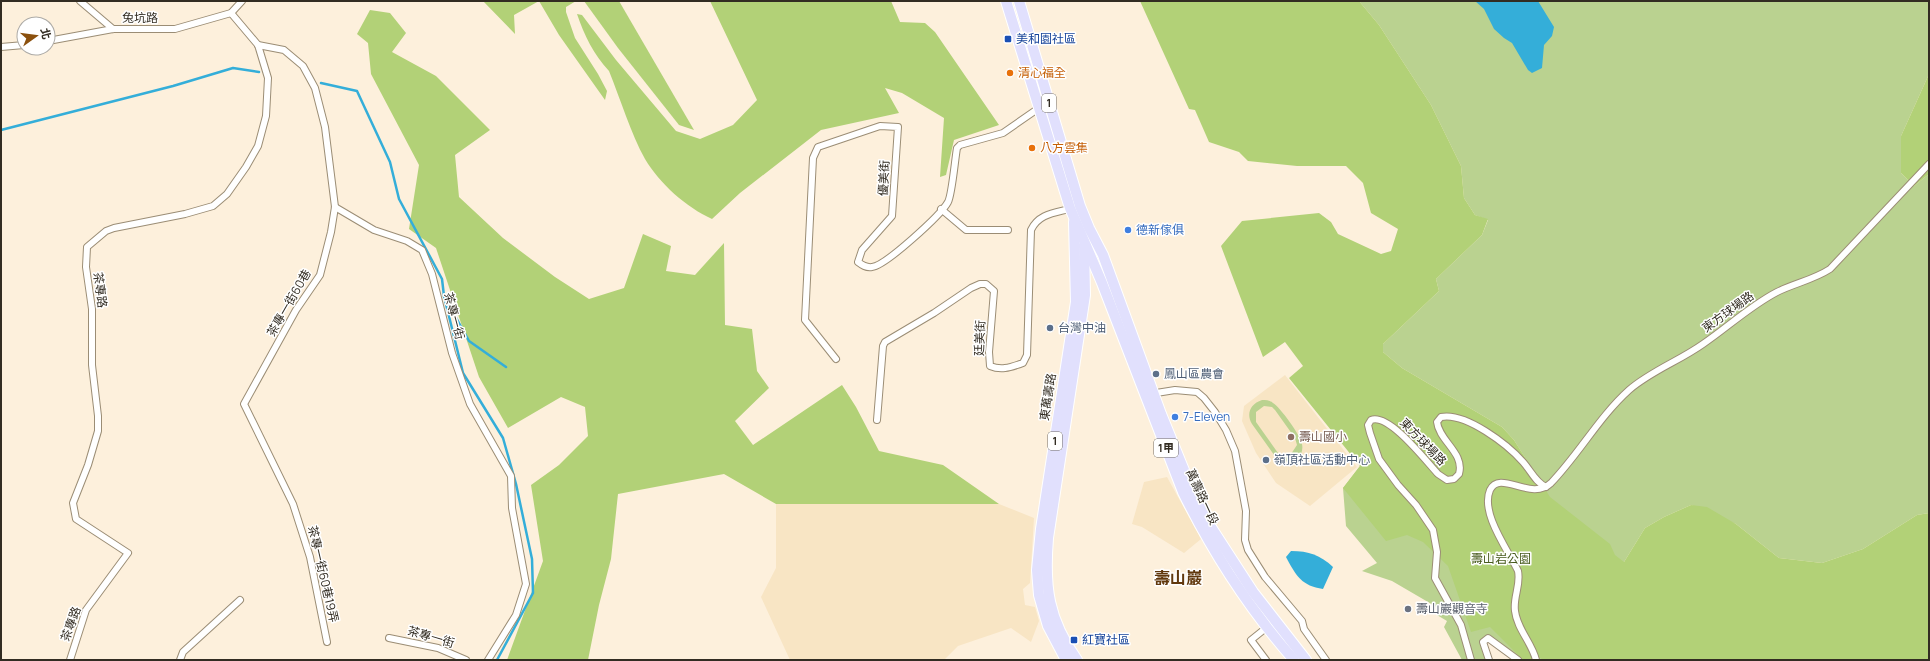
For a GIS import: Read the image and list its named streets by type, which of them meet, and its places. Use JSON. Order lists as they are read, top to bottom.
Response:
{
  "streets": {
    "main road": [
      "1",
      "東萬壽路",
      "1甲",
      "萬壽路一段"
    ],
    "street": [
      "兔坑路",
      "優美街",
      "茶專路",
      "茶專一街60巷",
      "東方球場路",
      "茶專一街",
      "廷美街",
      "茶專一街60巷19弄"
    ]
  },
  "crossings": [
    ["兔坑路", "茶專路"],
    ["1", "優美街"],
    ["1", "廷美街"],
    ["1", "東萬壽路"],
    ["1", "萬壽路一段"],
    ["茶專一街60巷", "茶專一街"],
    ["茶專一街60巷", "茶專一街60巷19弄"],
    ["廷美街", "東萬壽路"],
    ["廷美街", "萬壽路一段"],
    ["東萬壽路", "萬壽路一段"]
  ],
  "districts": ["壽山巖"],
  "parks": ["壽山岩公園"],
  "places": {
    "transit": ["美和園社區", "紅寶社區"],
    "other": [
      "清心福全",
      "八方雲集",
      "德新傢俱",
      "台灣中油",
      "鳳山區農會",
      "7-Eleven",
      "壽山國小",
      "嶺頂社區活動中心",
      "壽山巖觀音寺"
    ]
  },
  "north": "right"
}
